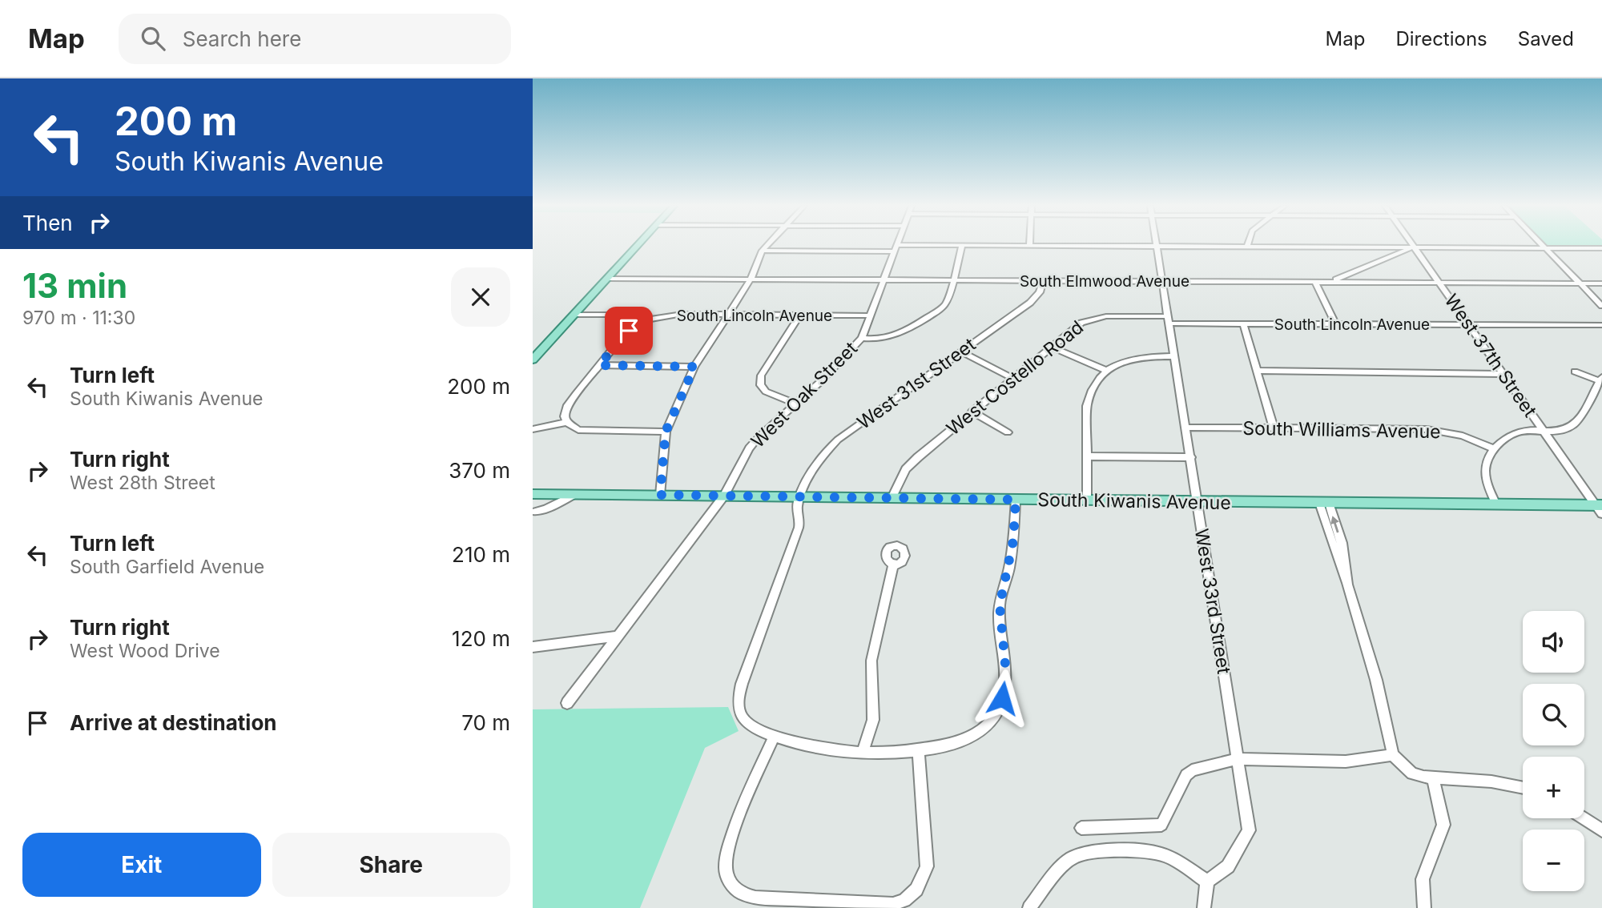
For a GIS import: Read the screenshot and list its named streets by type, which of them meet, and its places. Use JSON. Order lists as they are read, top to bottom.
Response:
{
  "streets": {
    "main road": ["South Kiwanis Avenue"],
    "street": [
      "South Elmwood Avenue",
      "South Lincoln Avenue",
      "West 37th Street",
      "West Costello Road",
      "West 31st Street",
      "West Oak Street",
      "South Williams Avenue",
      "West 33rd Street"
    ]
  },
  "crossings": [
    ["South Elmwood Avenue", "West 37th Street"],
    ["South Elmwood Avenue", "West 31st Street"],
    ["South Elmwood Avenue", "West Oak Street"],
    ["South Elmwood Avenue", "West 33rd Street"],
    ["South Lincoln Avenue", "West 37th Street"],
    ["South Lincoln Avenue", "West Costello Road"],
    ["South Lincoln Avenue", "West Oak Street"],
    ["South Lincoln Avenue", "West 33rd Street"],
    ["West 37th Street", "South Kiwanis Avenue"],
    ["West Costello Road", "South Kiwanis Avenue"],
    ["West Costello Road", "West 33rd Street"],
    ["West 31st Street", "South Kiwanis Avenue"],
    ["West Oak Street", "South Kiwanis Avenue"],
    ["South Williams Avenue", "West 33rd Street"],
    ["South Kiwanis Avenue", "West 33rd Street"]
  ],
  "page": {
    "header": "Map",
    "search": "Search here",
    "nav": ["Map", "Directions", "Saved"],
    "turn": ["200 m", "South Kiwanis Avenue"],
    "then": "Then",
    "heading": ["13 min", "970 m · 11:30"],
    "list": [
      {
        "name": "Turn left",
        "note": "South Kiwanis Avenue",
        "value": "200 m"
      },
      {
        "name": "Turn right",
        "note": "West 28th Street",
        "value": "370 m"
      },
      {
        "name": "Turn left",
        "note": "South Garfield Avenue",
        "value": "210 m"
      },
      {
        "name": "Turn right",
        "note": "West Wood Drive",
        "value": "120 m"
      },
      {
        "name": "Arrive at destination",
        "value": "70 m"
      }
    ],
    "map_buttons": ["+", "−"],
    "buttons": ["Exit", "Share"]
  }
}
